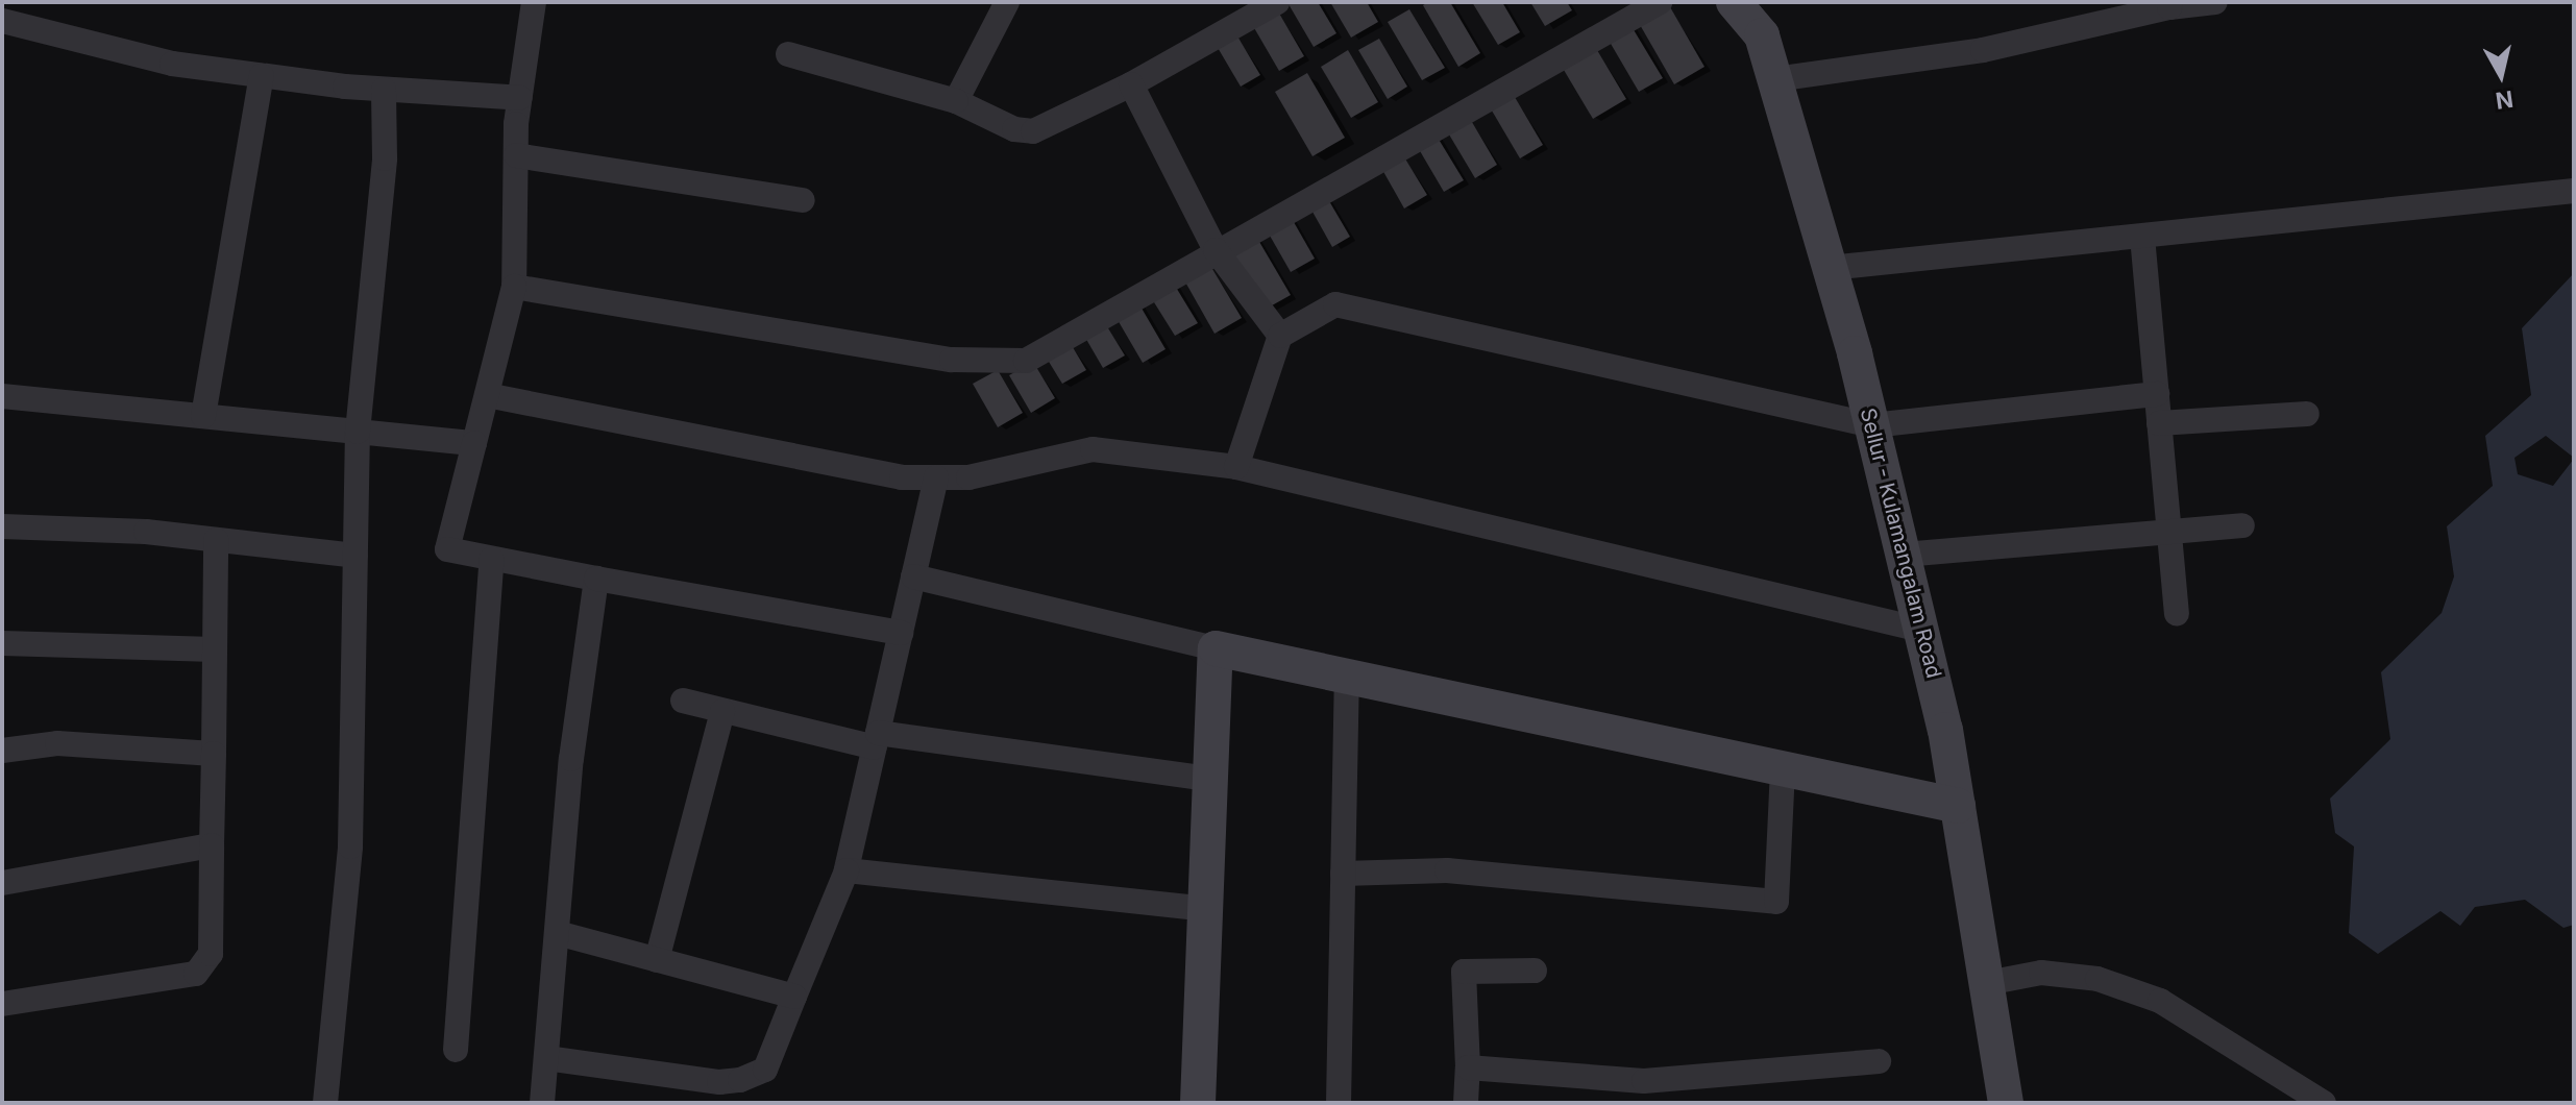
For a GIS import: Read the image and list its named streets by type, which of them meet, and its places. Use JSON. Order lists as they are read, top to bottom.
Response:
{
  "streets": {
    "street": ["Sellur - Kulamangalam Road"]
  },
  "north": "bottom"
}
